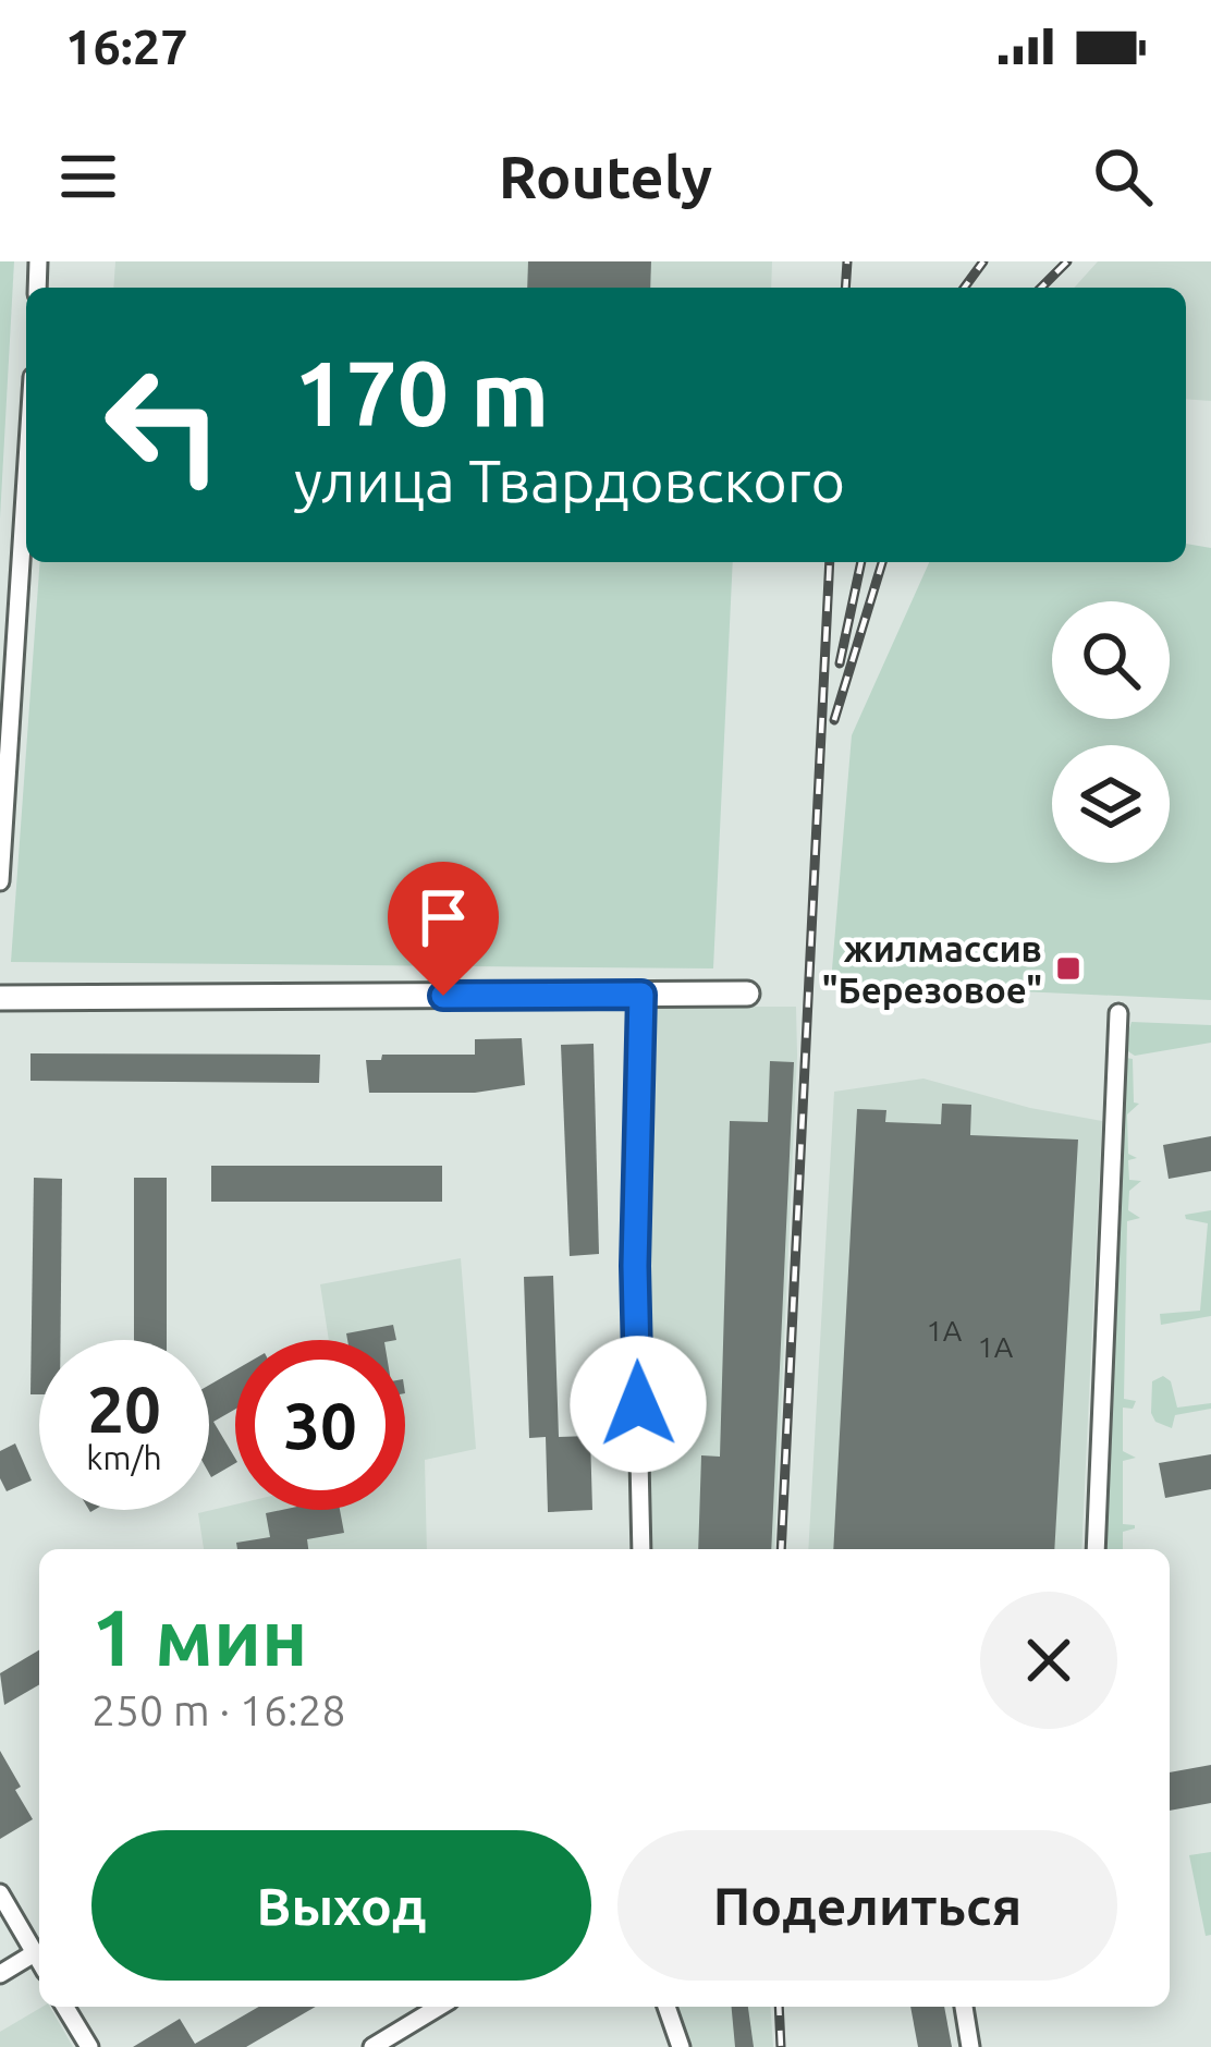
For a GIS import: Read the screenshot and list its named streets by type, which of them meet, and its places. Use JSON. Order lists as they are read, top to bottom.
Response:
{
  "places": {
    "transit": ["жилмассив \"Березовое\""]
  },
  "house_numbers": ["1А", "1А"],
  "page": {
    "status": "16:27",
    "header": "Routely",
    "turn": ["170 m", "улица Твардовского"],
    "speed": "20 km/h",
    "limit": "30",
    "heading": ["1 мин", "250 m · 16:28"],
    "buttons": ["Выход", "Поделиться"]
  }
}
